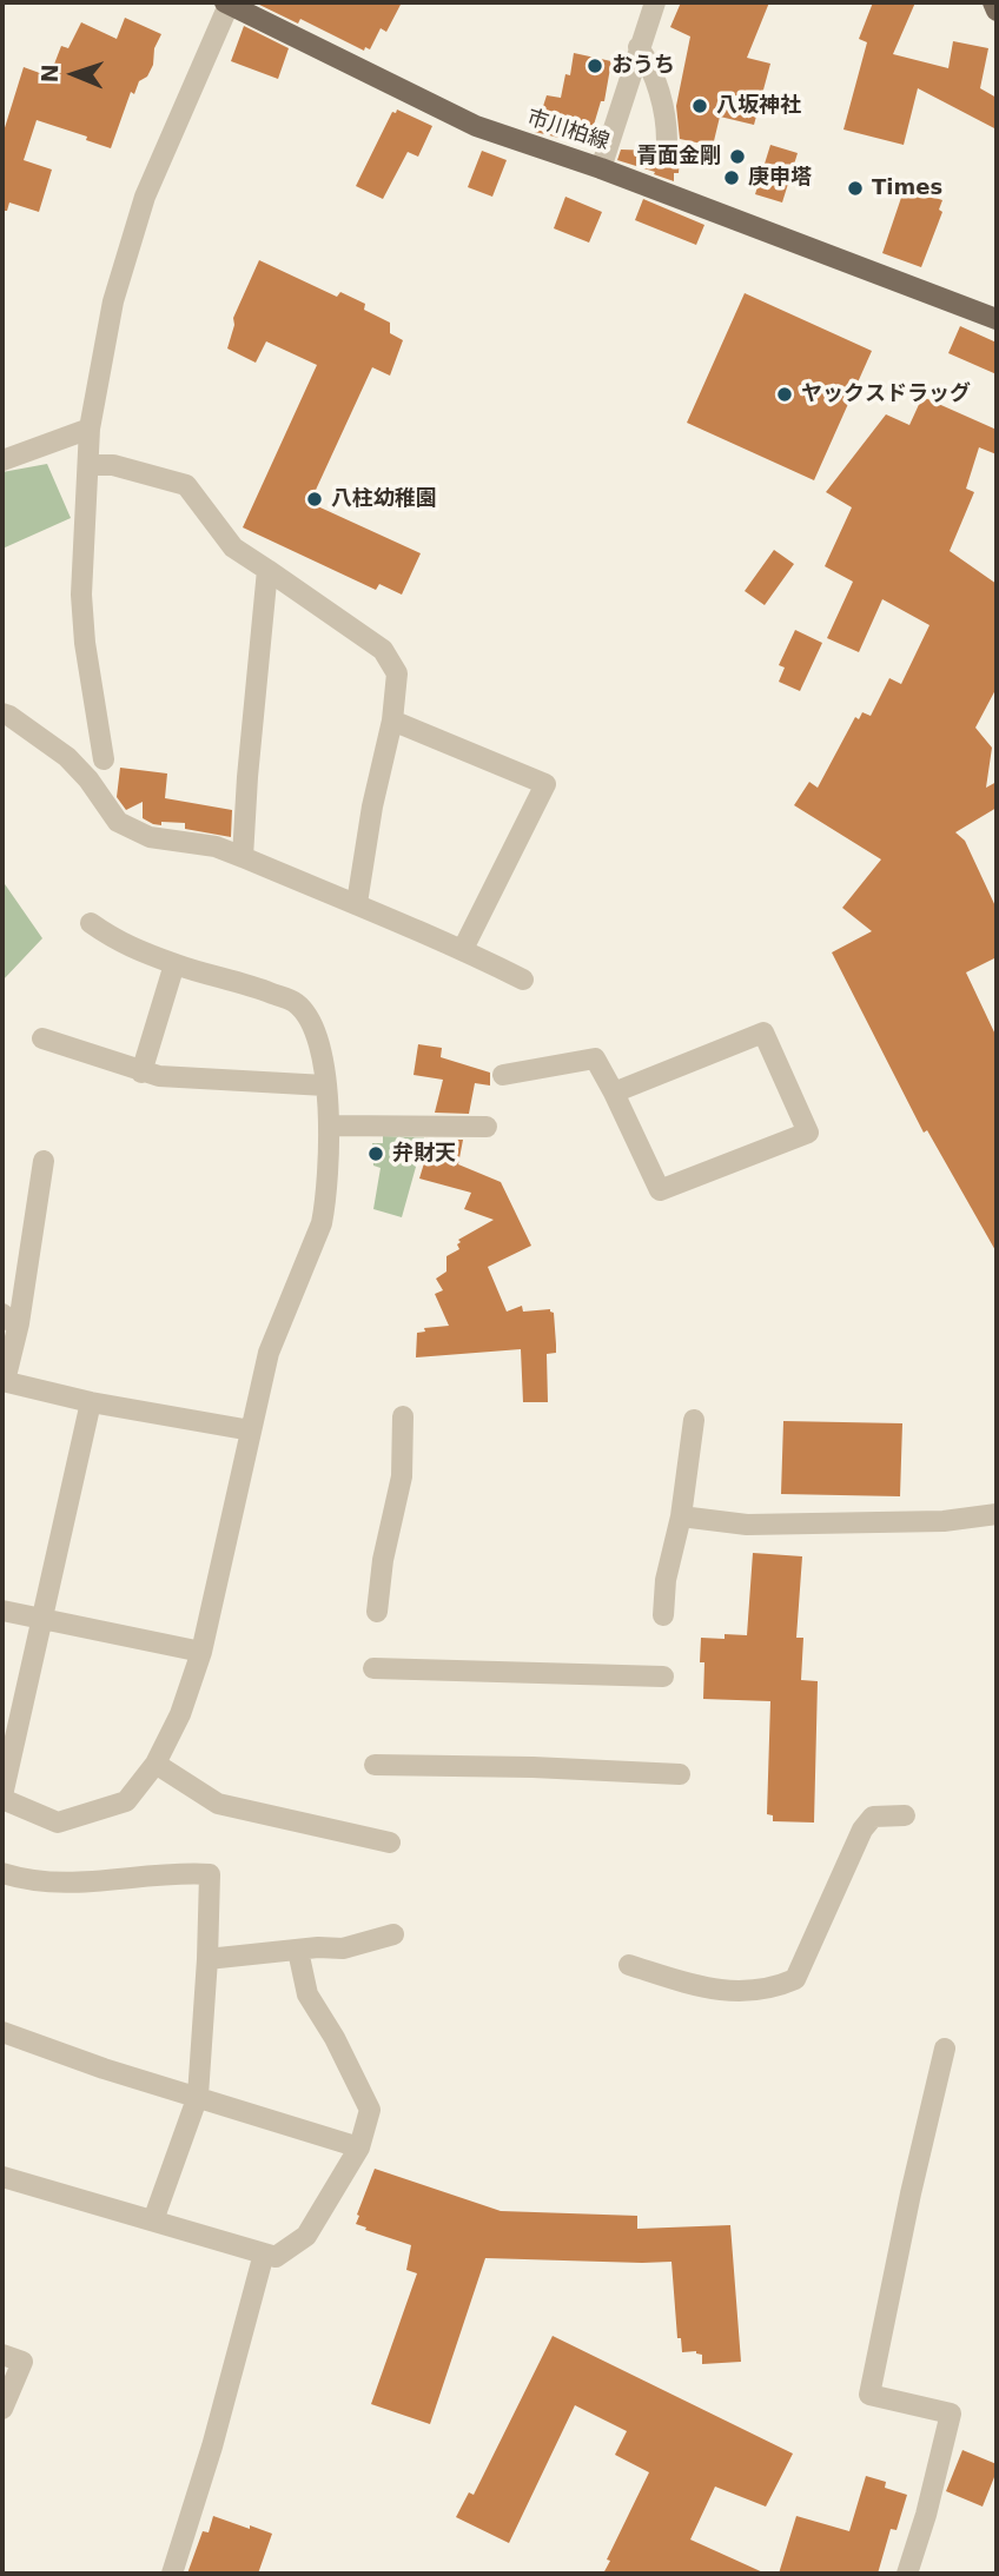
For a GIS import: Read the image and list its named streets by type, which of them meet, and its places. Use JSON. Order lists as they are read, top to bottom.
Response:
{
  "streets": {
    "main road": ["市川柏線"]
  },
  "places": [
    "おうち",
    "八坂神社",
    "青面金剛",
    "庚申塔",
    "Times",
    "ヤックスドラッグ",
    "八柱幼稚園",
    "弁財天"
  ],
  "north": "left"
}
